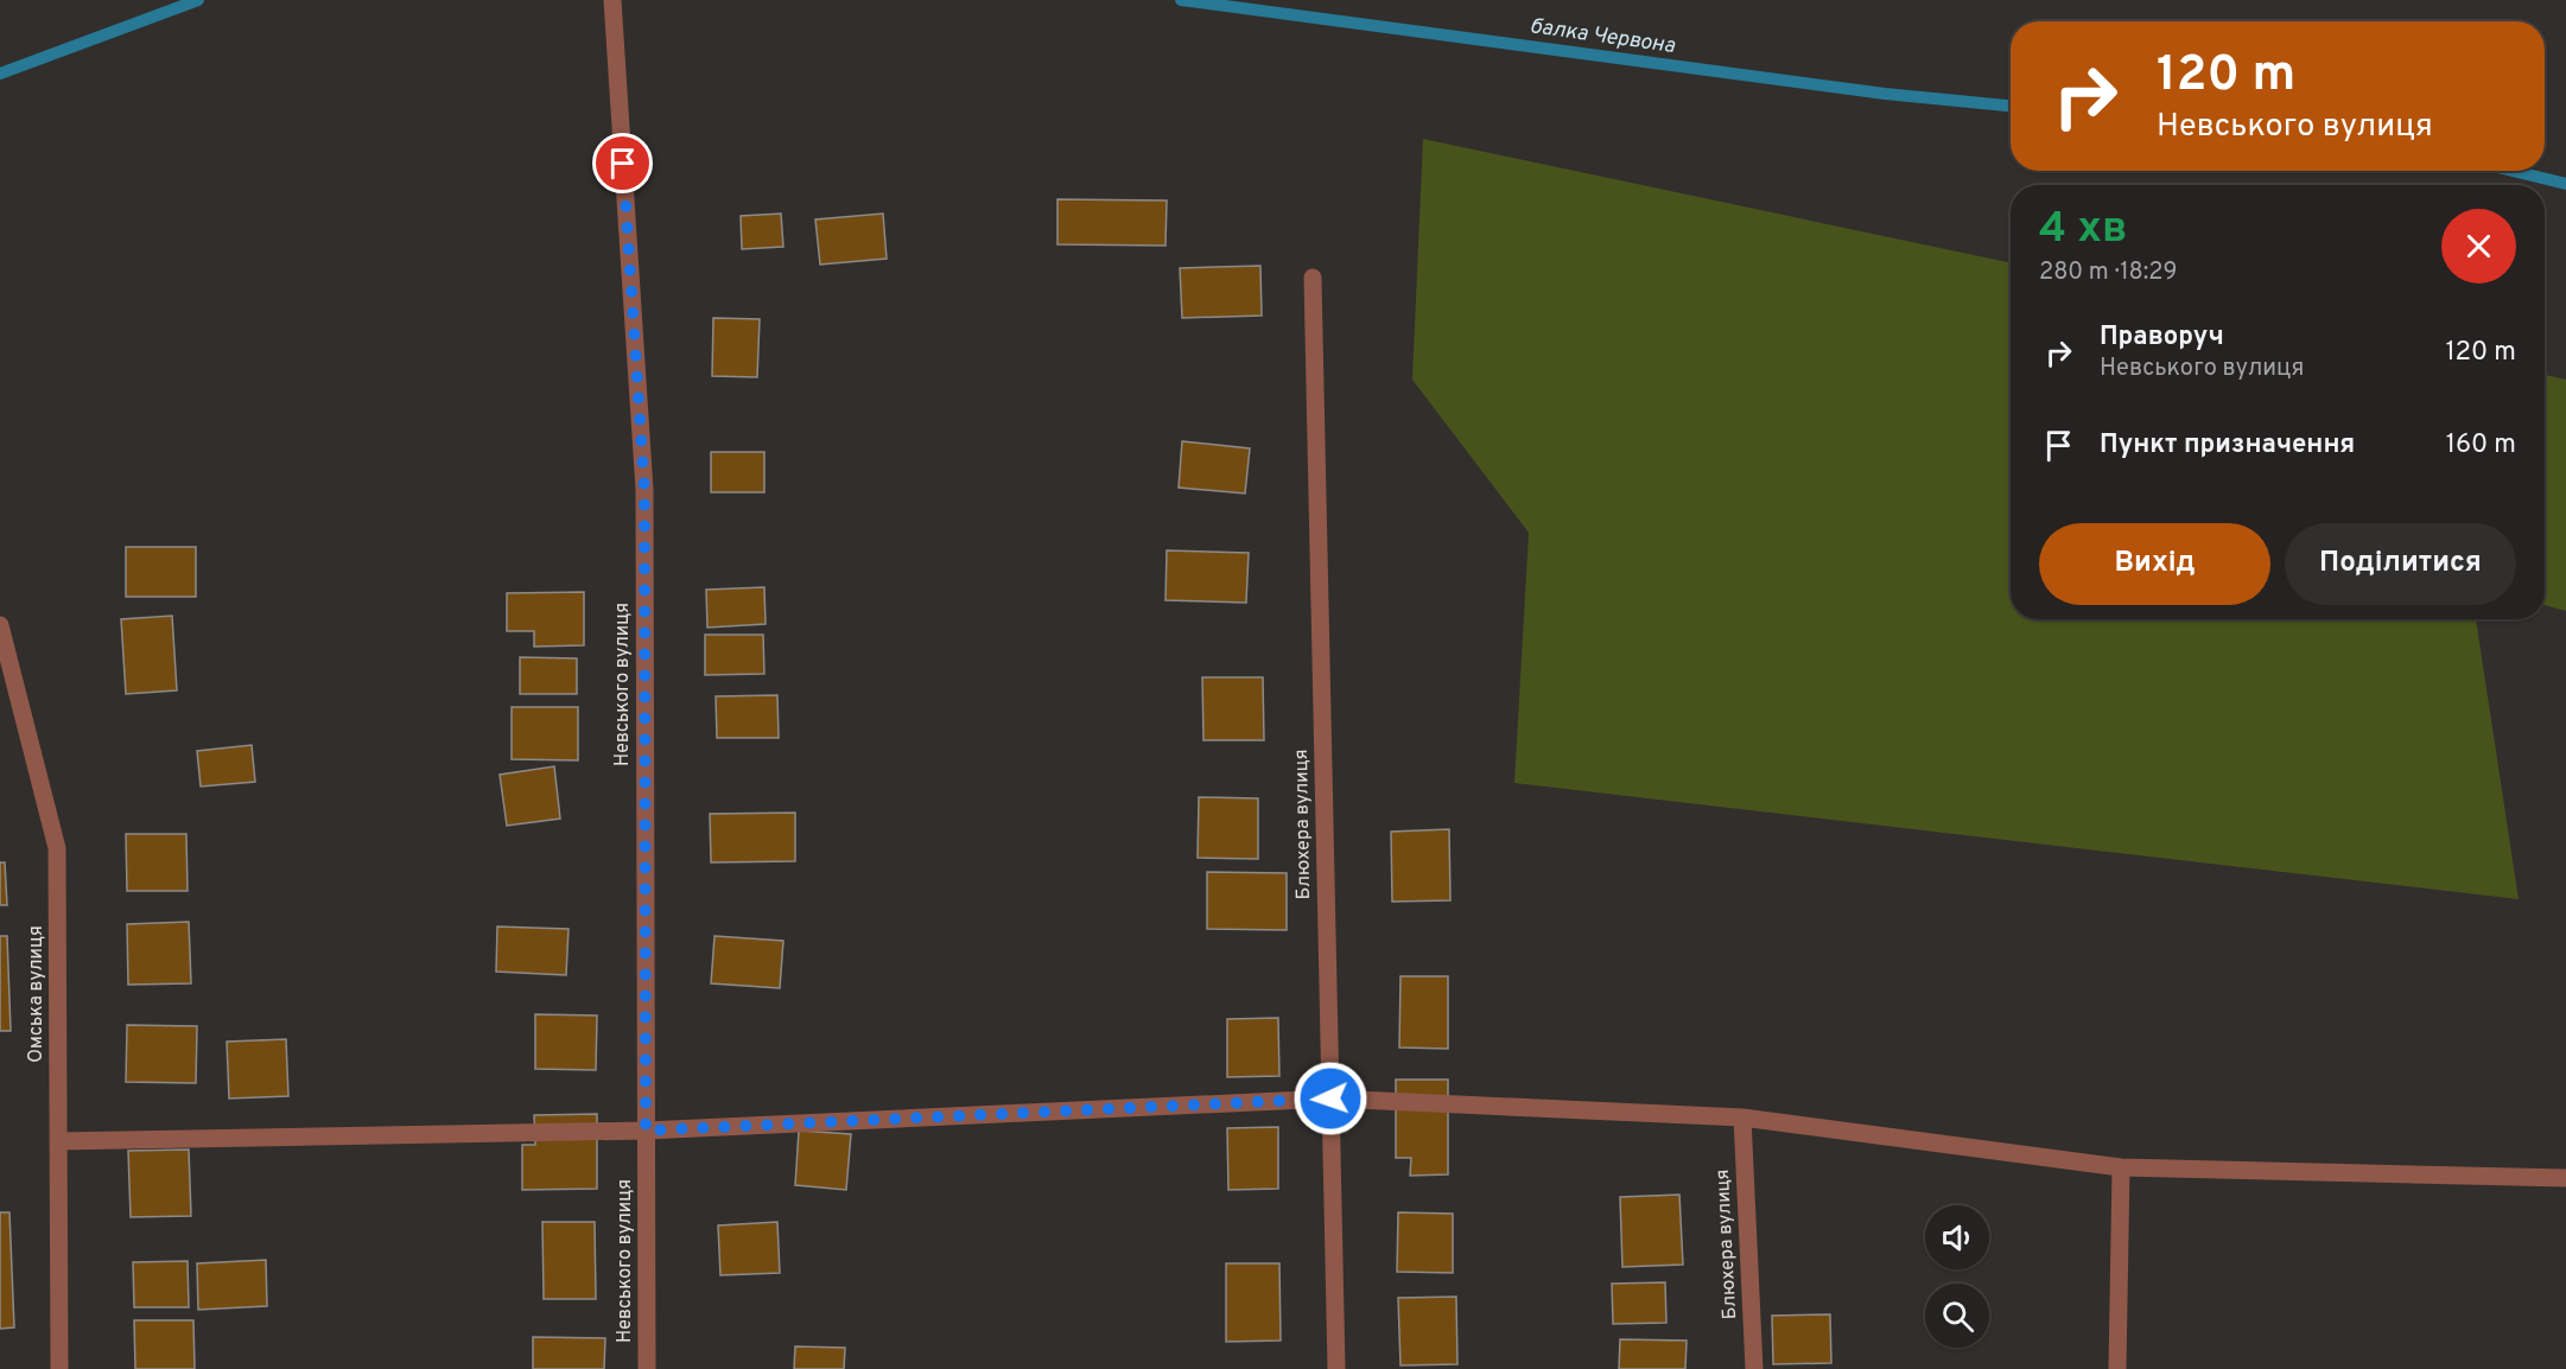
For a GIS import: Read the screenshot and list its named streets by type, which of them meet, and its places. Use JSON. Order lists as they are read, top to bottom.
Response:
{
  "streets": {
    "street": ["Невського вулиця", "Блюхера вулиця", "Омська вулиця"]
  },
  "water": ["балка Червона"],
  "page": {
    "turn": ["120 m", "Невського вулиця"],
    "heading": ["4 хв", "280 m · 18:29"],
    "list": [
      {
        "name": "Праворуч",
        "note": "Невського вулиця",
        "value": "120 m"
      },
      {
        "name": "Пункт призначення",
        "value": "160 m"
      }
    ],
    "buttons": ["Вихід", "Поділитися"]
  }
}
